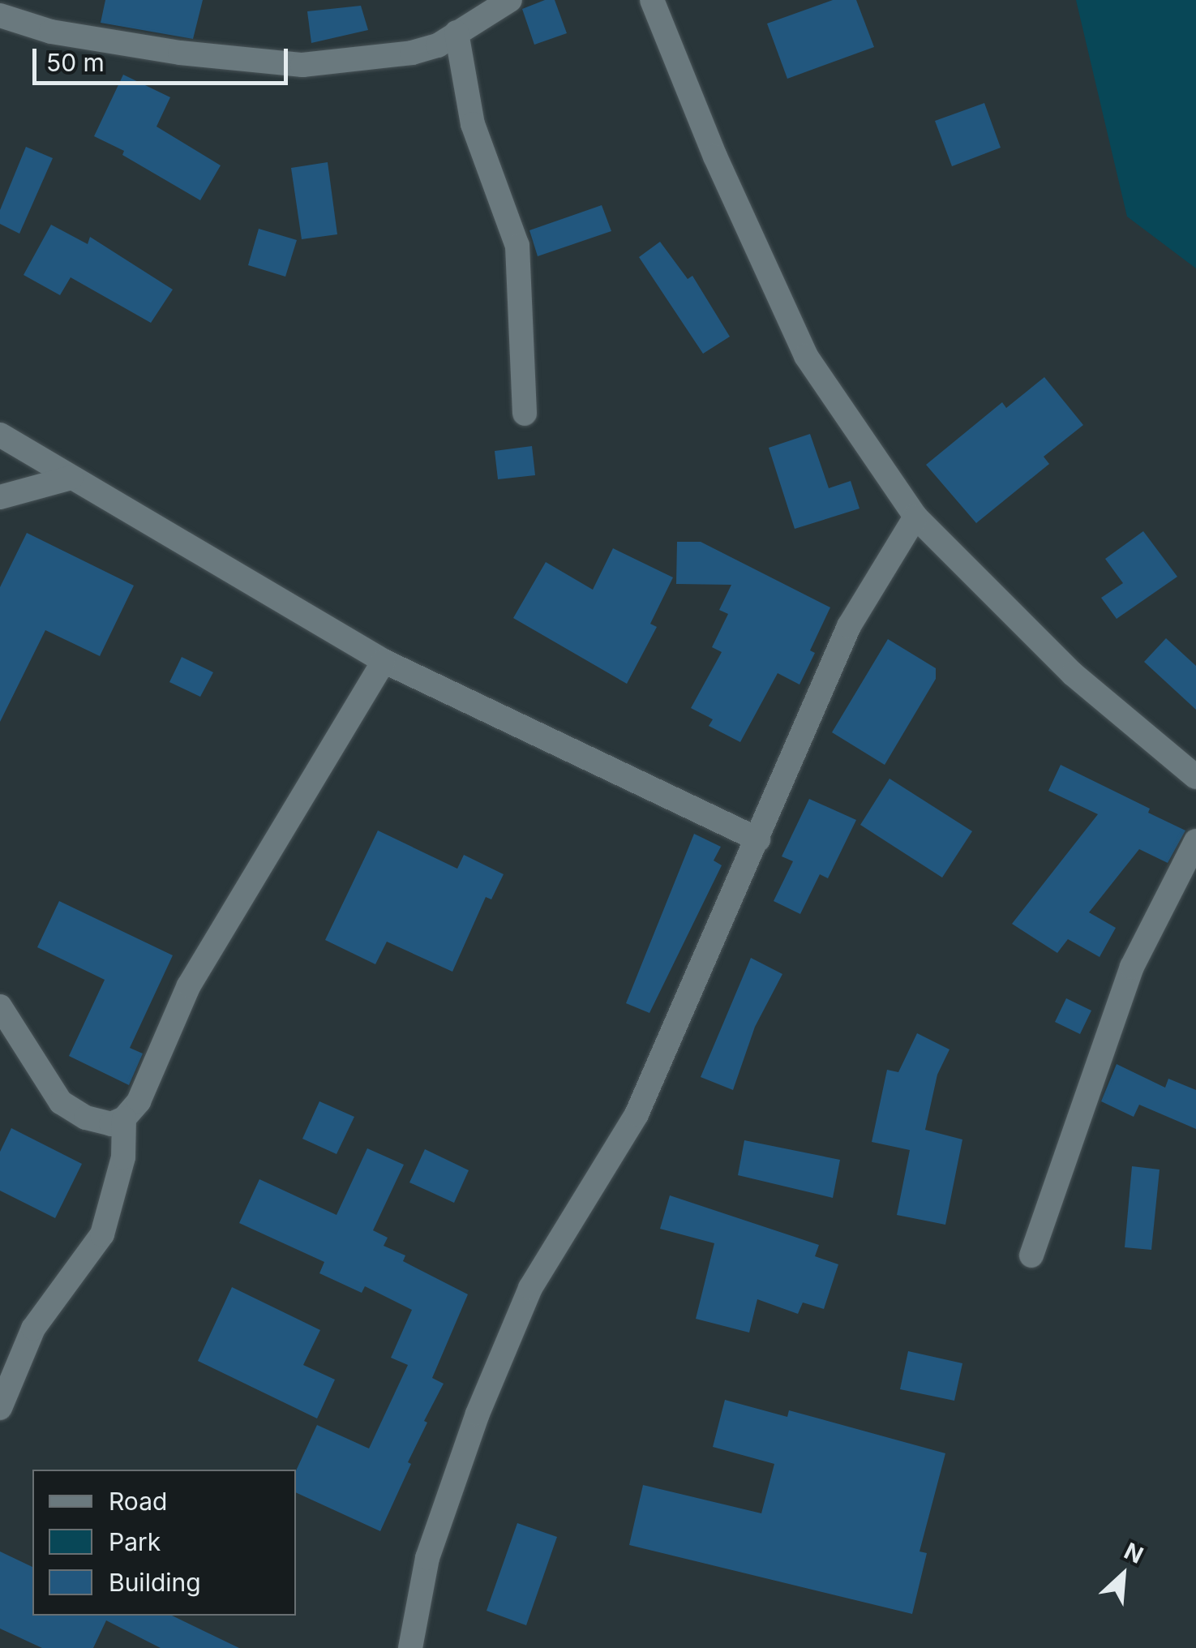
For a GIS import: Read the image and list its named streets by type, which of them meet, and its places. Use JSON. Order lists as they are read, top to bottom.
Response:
{
  "legend": ["Road", "Park", "Building"],
  "scale_bar": "50 m",
  "north": "top right"
}
